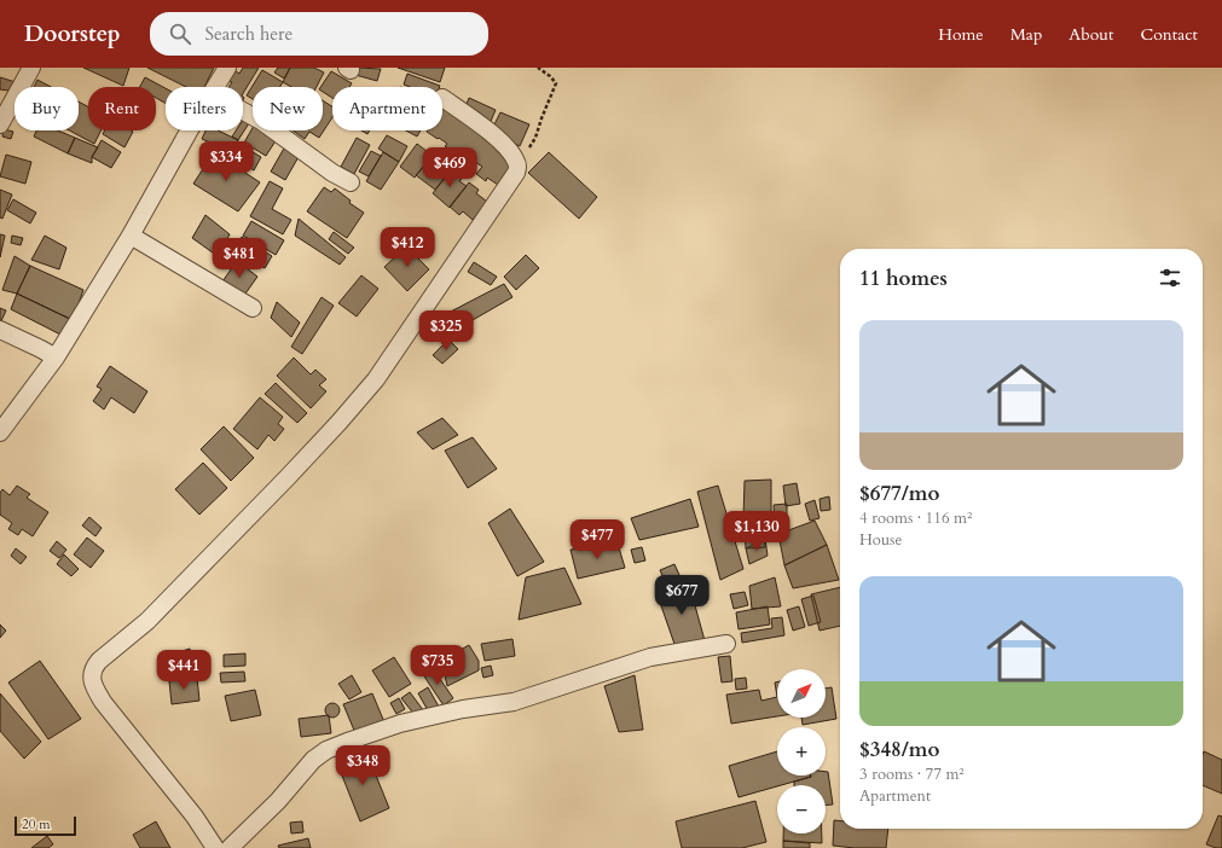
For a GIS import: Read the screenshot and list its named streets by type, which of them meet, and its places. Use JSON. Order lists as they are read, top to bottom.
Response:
{
  "scale_bar": "20 m",
  "north": "top right",
  "page": {
    "header": "Doorstep",
    "search": "Search here",
    "nav": [
      "Home",
      "Map",
      "About",
      "Contact"
    ],
    "chip": [
      "Buy",
      "Rent",
      "Filters",
      "New",
      "Apartment"
    ],
    "price": [
      "$334",
      "$469",
      "$412",
      "$481",
      "$325",
      "$1,130",
      "$477",
      "$677",
      "$735",
      "$441",
      "$348"
    ],
    "heading": "11 homes",
    "list": [
      {
        "name": "$677/mo",
        "note": "4 rooms · 116 m² · House"
      },
      {
        "name": "$348/mo",
        "note": "3 rooms · 77 m² · Apartment"
      }
    ],
    "map_buttons": ["+", "−"],
    "scale": "20 m"
  }
}
